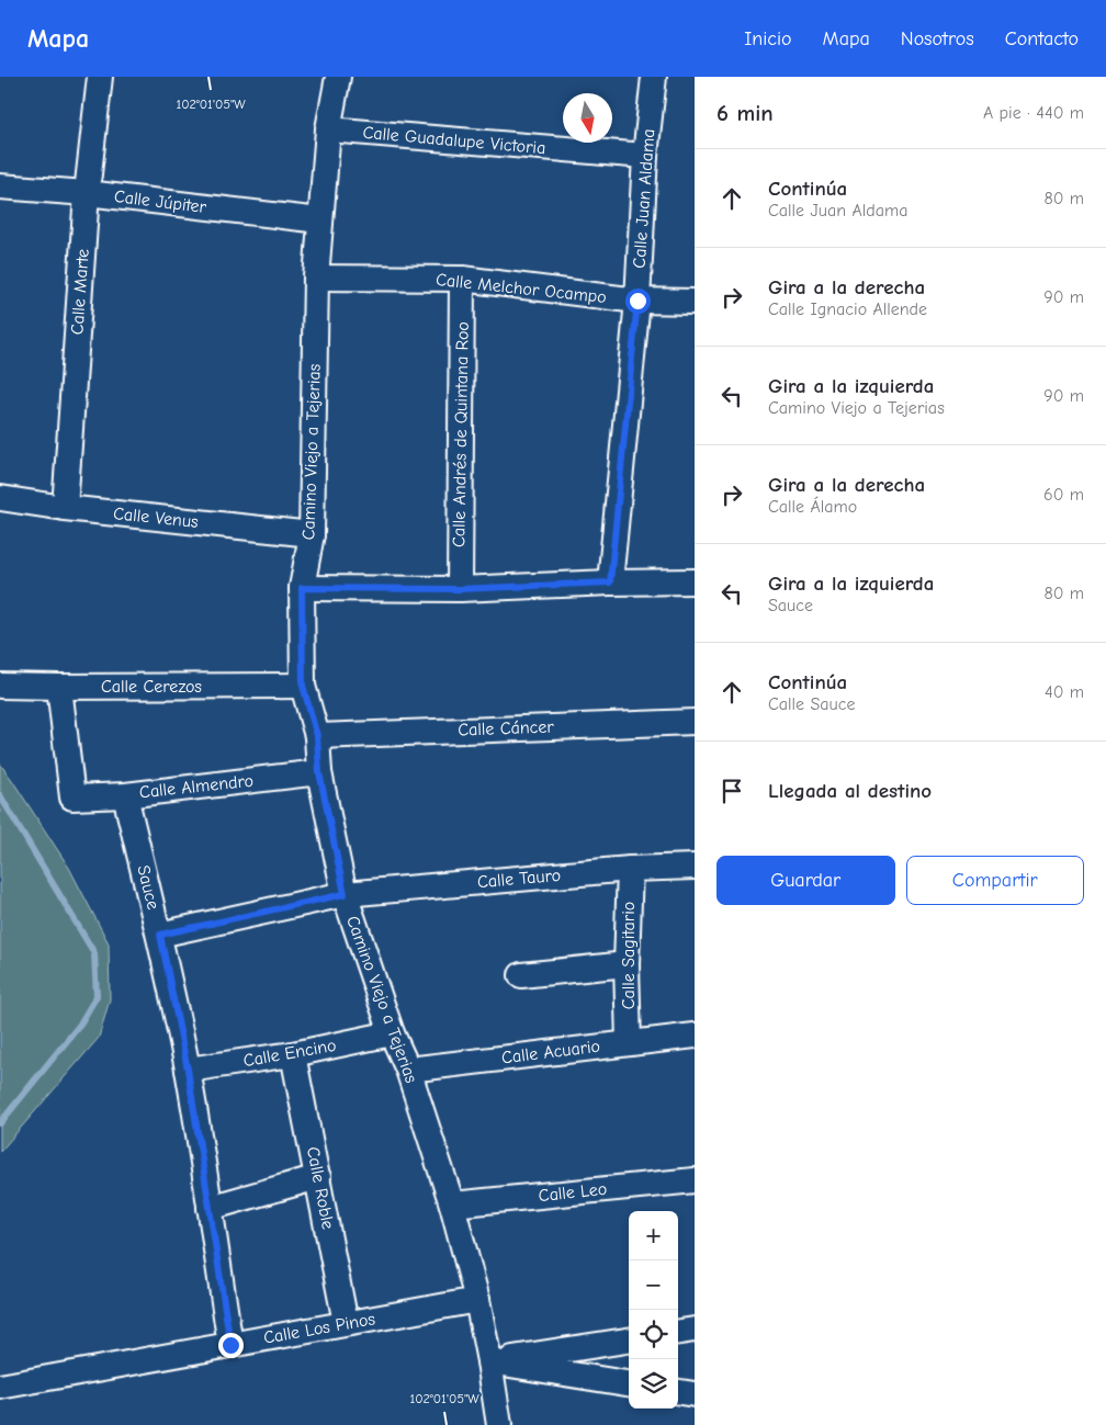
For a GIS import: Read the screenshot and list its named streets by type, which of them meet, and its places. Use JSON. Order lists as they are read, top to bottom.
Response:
{
  "streets": {
    "street": [
      "Calle Guadalupe Victoria",
      "Calle Juan Aldama",
      "Calle Júpiter",
      "Calle Melchor Ocampo",
      "Calle Marte",
      "Calle Andrés de Quintana Roo",
      "Camino Viejo a Tejerias",
      "Calle Venus",
      "Calle Cerezos",
      "Calle Cáncer",
      "Calle Almendro",
      "Calle Tauro",
      "Sauce",
      "Calle Sagitario",
      "Calle Acuario",
      "Calle Encino",
      "Calle Roble",
      "Calle Leo",
      "Calle Los Pinos"
    ]
  },
  "crossings": [
    ["Calle Guadalupe Victoria", "Calle Juan Aldama"],
    ["Calle Guadalupe Victoria", "Camino Viejo a Tejerias"],
    ["Calle Juan Aldama", "Calle Melchor Ocampo"],
    ["Calle Júpiter", "Calle Marte"],
    ["Calle Júpiter", "Camino Viejo a Tejerias"],
    ["Calle Melchor Ocampo", "Calle Andrés de Quintana Roo"],
    ["Calle Melchor Ocampo", "Camino Viejo a Tejerias"],
    ["Calle Marte", "Calle Venus"],
    ["Camino Viejo a Tejerias", "Calle Venus"],
    ["Camino Viejo a Tejerias", "Calle Cerezos"],
    ["Camino Viejo a Tejerias", "Calle Cáncer"],
    ["Camino Viejo a Tejerias", "Calle Almendro"],
    ["Camino Viejo a Tejerias", "Calle Tauro"],
    ["Camino Viejo a Tejerias", "Calle Acuario"],
    ["Camino Viejo a Tejerias", "Calle Encino"],
    ["Camino Viejo a Tejerias", "Calle Leo"],
    ["Camino Viejo a Tejerias", "Calle Los Pinos"],
    ["Calle Cerezos", "Calle Almendro"],
    ["Calle Almendro", "Sauce"],
    ["Calle Tauro", "Sauce"],
    ["Calle Tauro", "Calle Sagitario"],
    ["Sauce", "Calle Encino"],
    ["Sauce", "Calle Los Pinos"],
    ["Calle Sagitario", "Calle Acuario"],
    ["Calle Encino", "Calle Roble"],
    ["Calle Roble", "Calle Los Pinos"]
  ],
  "north": "bottom",
  "page": {
    "header": "Mapa",
    "nav": [
      "Inicio",
      "Mapa",
      "Nosotros",
      "Contacto"
    ],
    "heading": ["6 min", "A pie · 440 m"],
    "list": [
      ["Continúa", "Calle Juan Aldama", "80 m"],
      ["Gira a la derecha", "Calle Ignacio Allende", "90 m"],
      ["Gira a la izquierda", "Camino Viejo a Tejerias", "90 m"],
      ["Gira a la derecha", "Calle Álamo", "60 m"],
      ["Gira a la izquierda", "Sauce", "80 m"],
      ["Continúa", "Calle Sauce", "40 m"],
      "Llegada al destino"
    ],
    "buttons": ["Guardar", "Compartir"],
    "map_buttons": ["+", "−"]
  },
  "coordinates": ["102°01'05\"W"]
}
